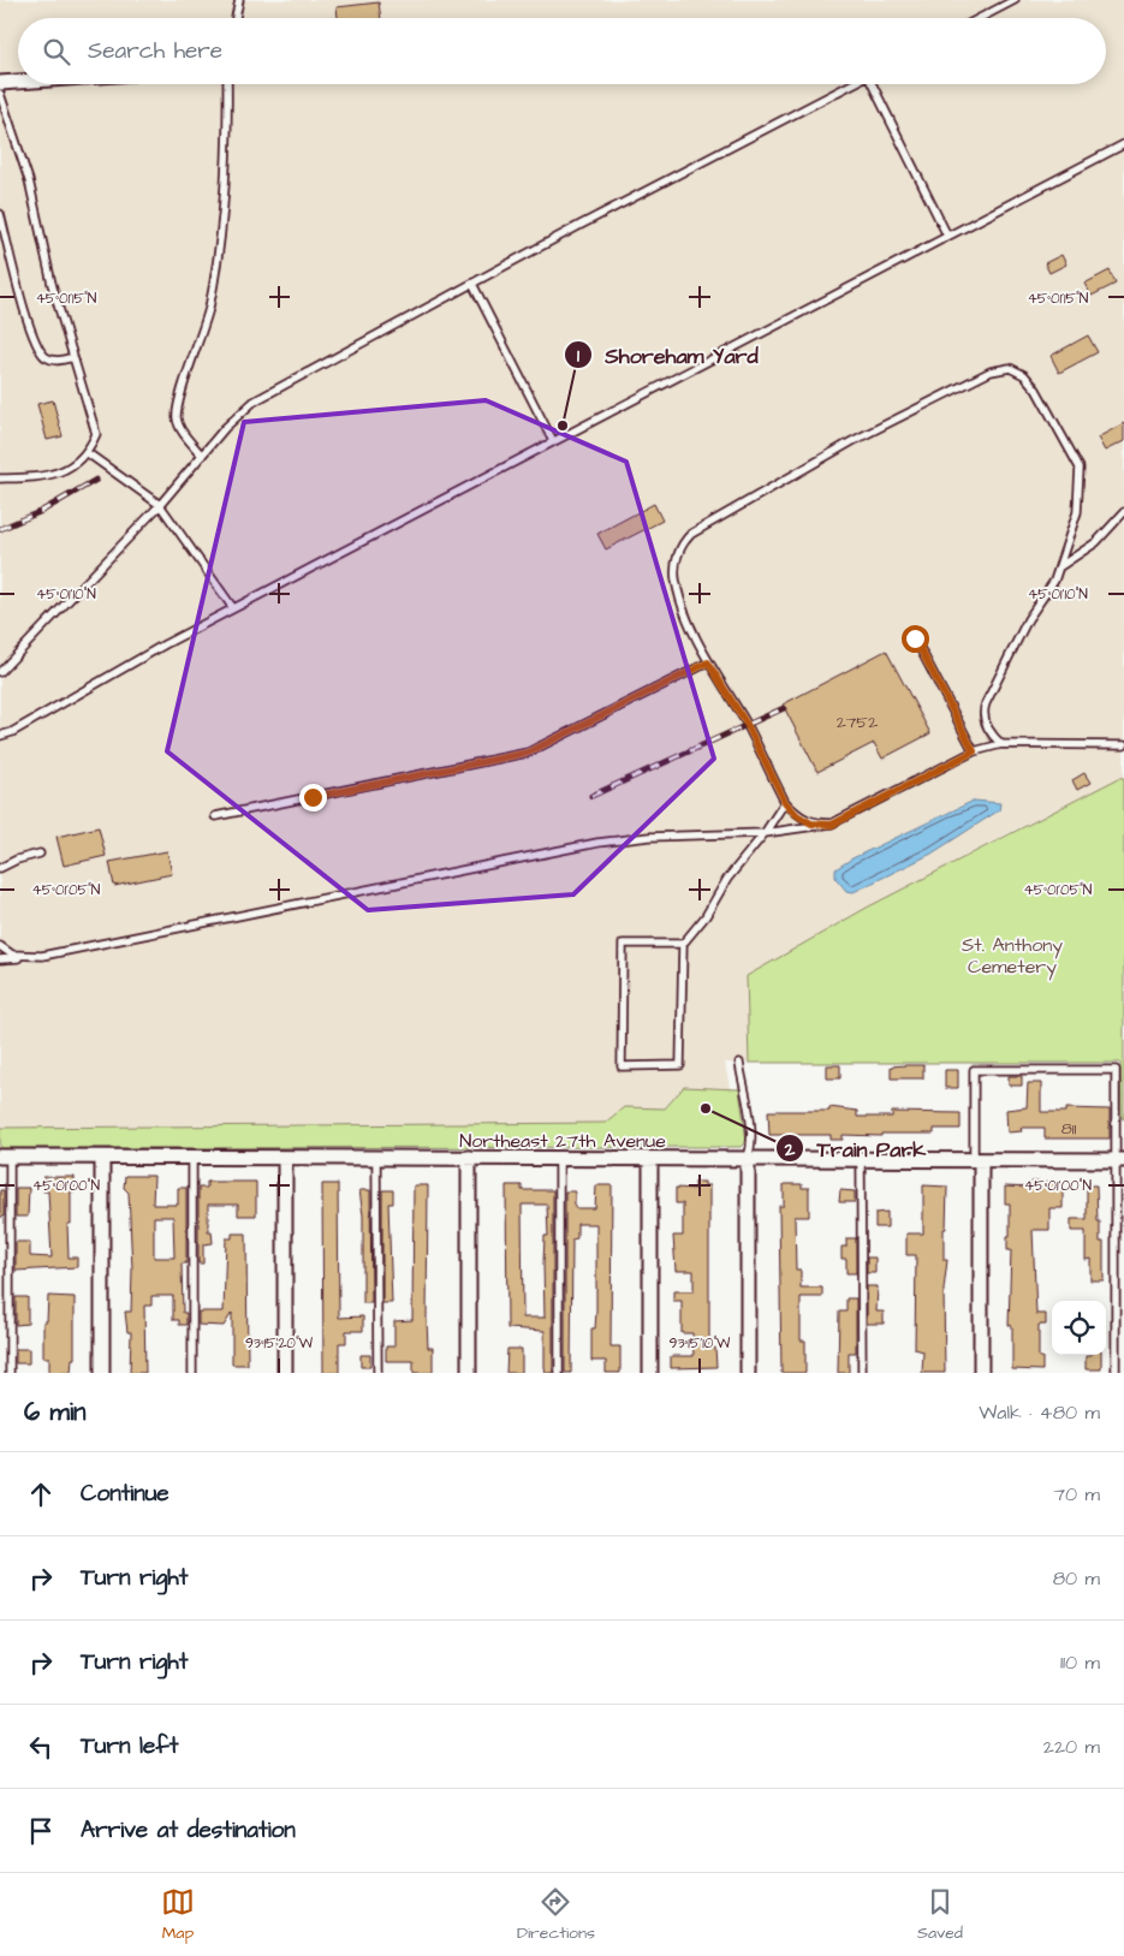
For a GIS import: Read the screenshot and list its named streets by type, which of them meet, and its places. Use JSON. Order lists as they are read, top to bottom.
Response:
{
  "streets": {
    "street": ["Northeast 27th Avenue"]
  },
  "parks": ["St. Anthony Cemetery"],
  "places": ["Shoreham Yard", "Train Park"],
  "house_numbers": ["2752", "811"],
  "page": {
    "search": "Search here",
    "heading": ["6 min", "Walk · 480 m"],
    "list": [
      ["Continue", "70 m"],
      ["Turn right", "80 m"],
      ["Turn right", "110 m"],
      ["Turn left", "220 m"],
      "Arrive at destination"
    ],
    "nav": ["Map", "Directions", "Saved"]
  },
  "coordinates": [
    "45°01'15\"N",
    "45°01'10\"N",
    "45°01'05\"N",
    "45°01'00\"N",
    "93°15'20\"W",
    "93°15'10\"W"
  ]
}
